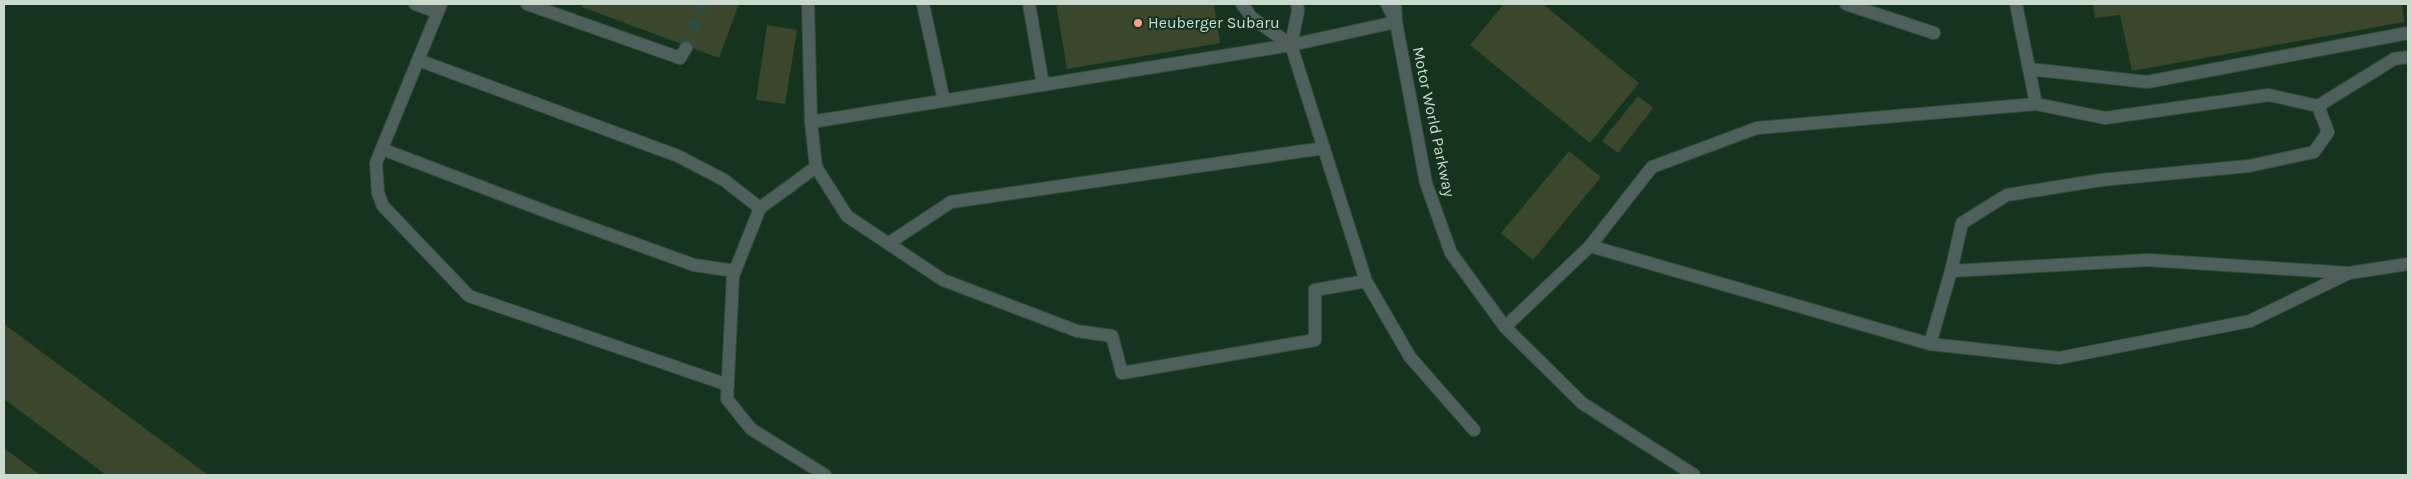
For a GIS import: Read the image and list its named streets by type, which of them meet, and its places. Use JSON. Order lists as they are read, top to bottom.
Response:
{
  "streets": {
    "street": ["Motor World Parkway"]
  },
  "places": ["Heuberger Subaru"]
}
